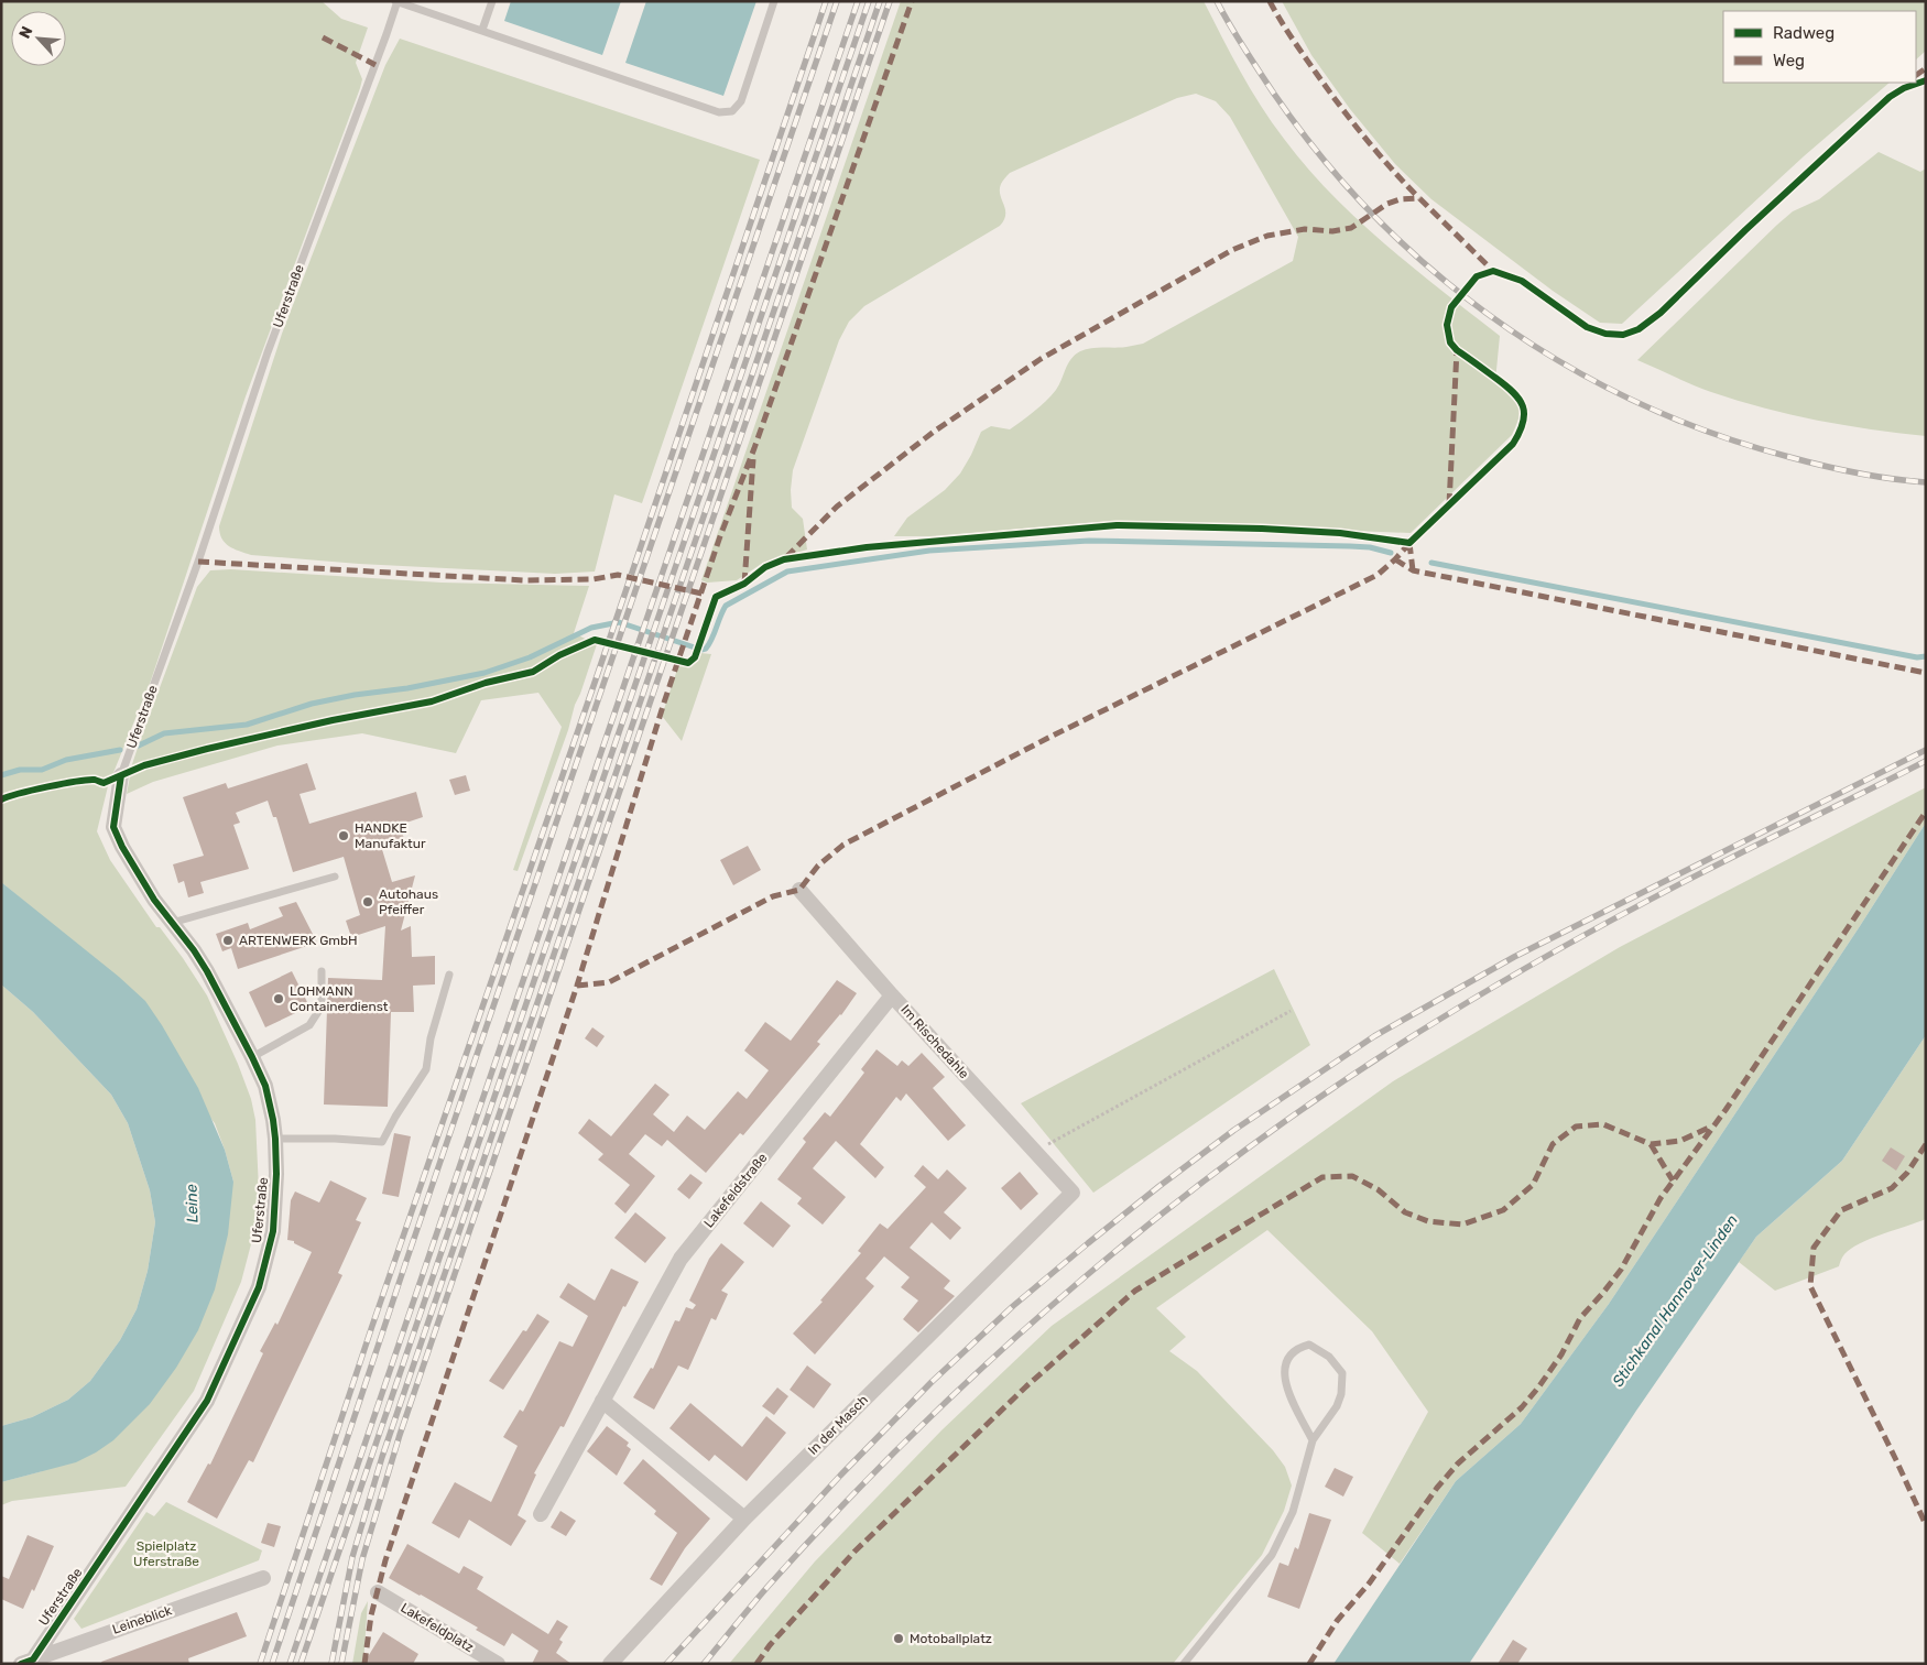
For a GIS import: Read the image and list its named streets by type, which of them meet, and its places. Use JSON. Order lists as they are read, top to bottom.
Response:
{
  "streets": {
    "street": [
      "Uferstraße",
      "Im Rischedahle",
      "Lakefeldstraße",
      "In der Masch",
      "Leineblick",
      "Lakefeldplatz"
    ]
  },
  "crossings": [
    ["Uferstraße", "Leineblick"],
    ["Im Rischedahle", "Lakefeldstraße"],
    ["Im Rischedahle", "In der Masch"]
  ],
  "water": ["Leine", "Stichkanal Hannover-Linden"],
  "parks": ["Spielplatz Uferstraße"],
  "places": [
    "HANDKE Manufaktur",
    "Autohaus Pfeiffer",
    "ARTENWERK GmbH",
    "LOHMANN Containerdienst",
    "Motoballplatz"
  ],
  "legend": ["Radweg", "Weg"],
  "north": "top left"
}
